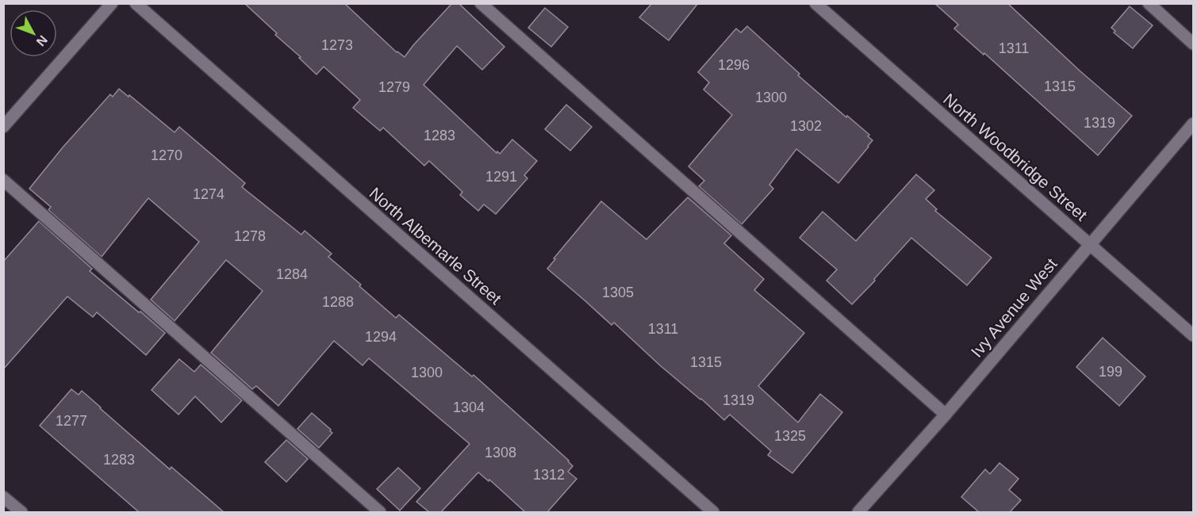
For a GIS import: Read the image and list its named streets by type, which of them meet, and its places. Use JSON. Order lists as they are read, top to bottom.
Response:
{
  "streets": {
    "street": ["North Woodbridge Street", "North Albemarle Street", "Ivy Avenue West"]
  },
  "crossings": [
    ["North Woodbridge Street", "Ivy Avenue West"]
  ],
  "house_numbers": [
    "1273",
    "1311",
    "1296",
    "1315",
    "1279",
    "1300",
    "1319",
    "1302",
    "1283",
    "1270",
    "1291",
    "1274",
    "1278",
    "1284",
    "1305",
    "1288",
    "1311",
    "1294",
    "1315",
    "199",
    "1300",
    "1319",
    "1304",
    "1277",
    "1325",
    "1308",
    "1283",
    "1312"
  ],
  "north": "bottom right"
}
